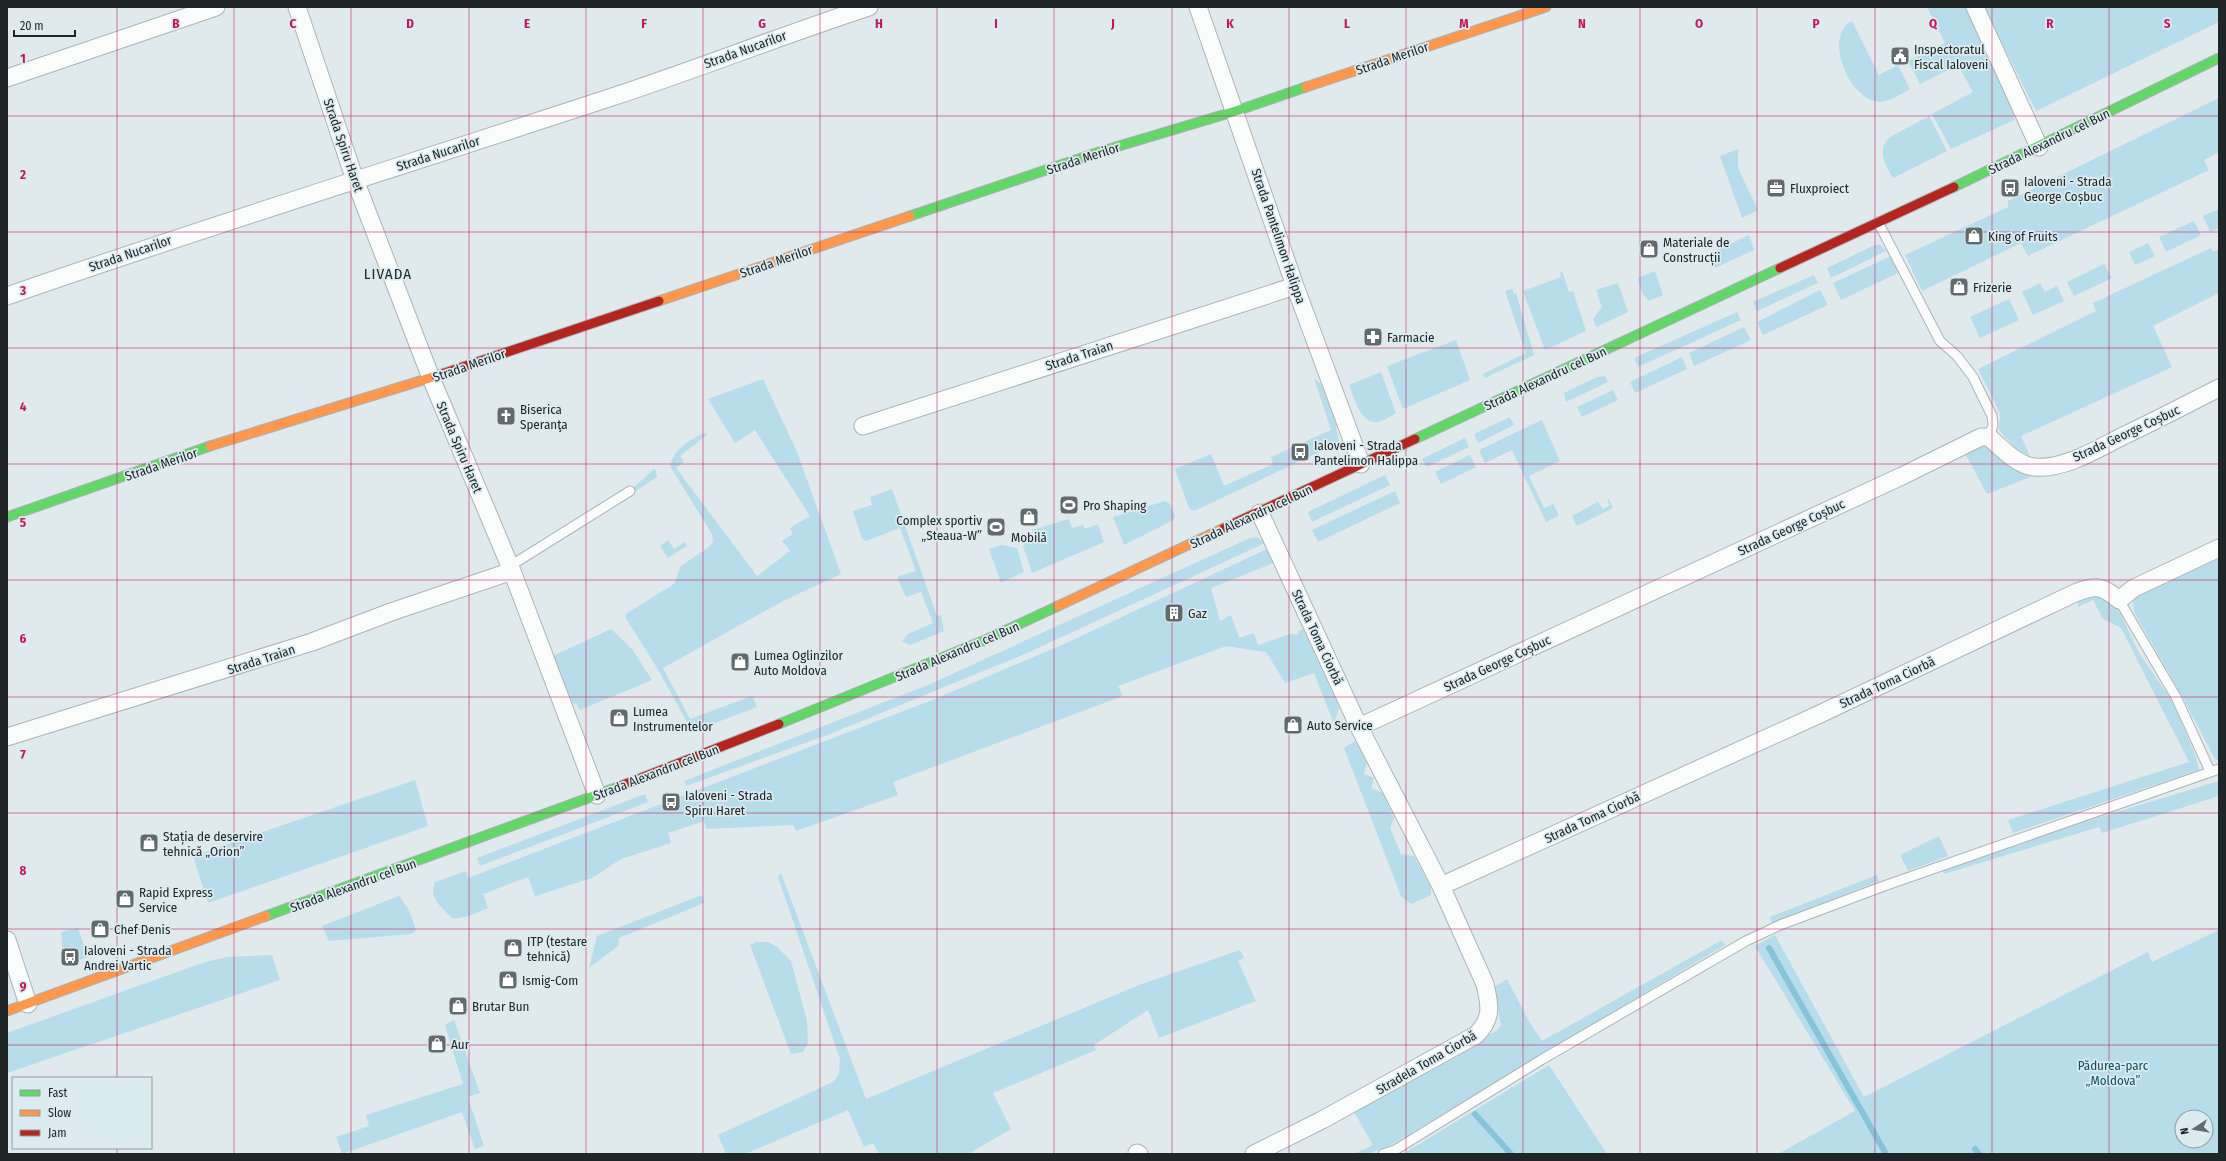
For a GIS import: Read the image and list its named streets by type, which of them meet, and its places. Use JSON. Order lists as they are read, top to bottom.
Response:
{
  "streets": {
    "main road": ["Strada Merilor", "Strada Alexandru cel Bun"],
    "street": [
      "Strada Nucarilor",
      "Strada Spiru Haret",
      "Strada Pantelimon Halippa",
      "Strada Traian",
      "Strada George Coșbuc",
      "Strada Toma Ciorbă",
      "Stradela Toma Ciorbă"
    ]
  },
  "crossings": [
    ["Strada Nucarilor", "Strada Spiru Haret"],
    ["Strada Merilor", "Strada Spiru Haret"],
    ["Strada Merilor", "Strada Pantelimon Halippa"],
    ["Strada Alexandru cel Bun", "Strada Spiru Haret"],
    ["Strada Alexandru cel Bun", "Strada Pantelimon Halippa"],
    ["Strada Alexandru cel Bun", "Strada Toma Ciorbă"],
    ["Strada Spiru Haret", "Strada Traian"],
    ["Strada Pantelimon Halippa", "Strada Traian"],
    ["Strada George Coșbuc", "Strada Toma Ciorbă"],
    ["Strada Toma Ciorbă", "Stradela Toma Ciorbă"]
  ],
  "districts": ["LIVADA"],
  "parks": ["Pădurea-parc „Moldova”"],
  "places": {
    "public building": ["Inspectoratul Fiscal Ialoveni"],
    "office": ["Fluxproiect"],
    "bus stop": [
      "Ialoveni - Strada George Coșbuc",
      "Ialoveni - Strada Pantelimon Halippa",
      "Ialoveni - Strada Spiru Haret",
      "Ialoveni - Strada Andrei Vartic"
    ],
    "shop": [
      "King of Fruits",
      "Materiale de Construcții",
      "Frizerie",
      "Mobilă",
      "Lumea Oglinzilor Auto Moldova",
      "Lumea Instrumentelor",
      "Auto Service",
      "Stația de deservire tehnică „Orion”",
      "Rapid Express Service",
      "Chef Denis",
      "ITP (testare tehnică)",
      "Ismig-Com",
      "Brutar Bun",
      "Aur"
    ],
    "pharmacy": ["Farmacie"],
    "church": ["Biserica Speranţa"],
    "sports": ["Pro Shaping", "Complex sportiv „Steaua-W”"],
    "building": ["Gaz"]
  },
  "legend": ["Fast", "Slow", "Jam"],
  "scale_bar": "20 m",
  "north": "left",
  "grid": {
    "columns": [
      "B",
      "C",
      "D",
      "E",
      "F",
      "G",
      "H",
      "I",
      "J",
      "K",
      "L",
      "M",
      "N",
      "O",
      "P",
      "Q",
      "R",
      "S"
    ],
    "rows": [
      "1",
      "2",
      "3",
      "4",
      "5",
      "6",
      "7",
      "8",
      "9"
    ]
  }
}
